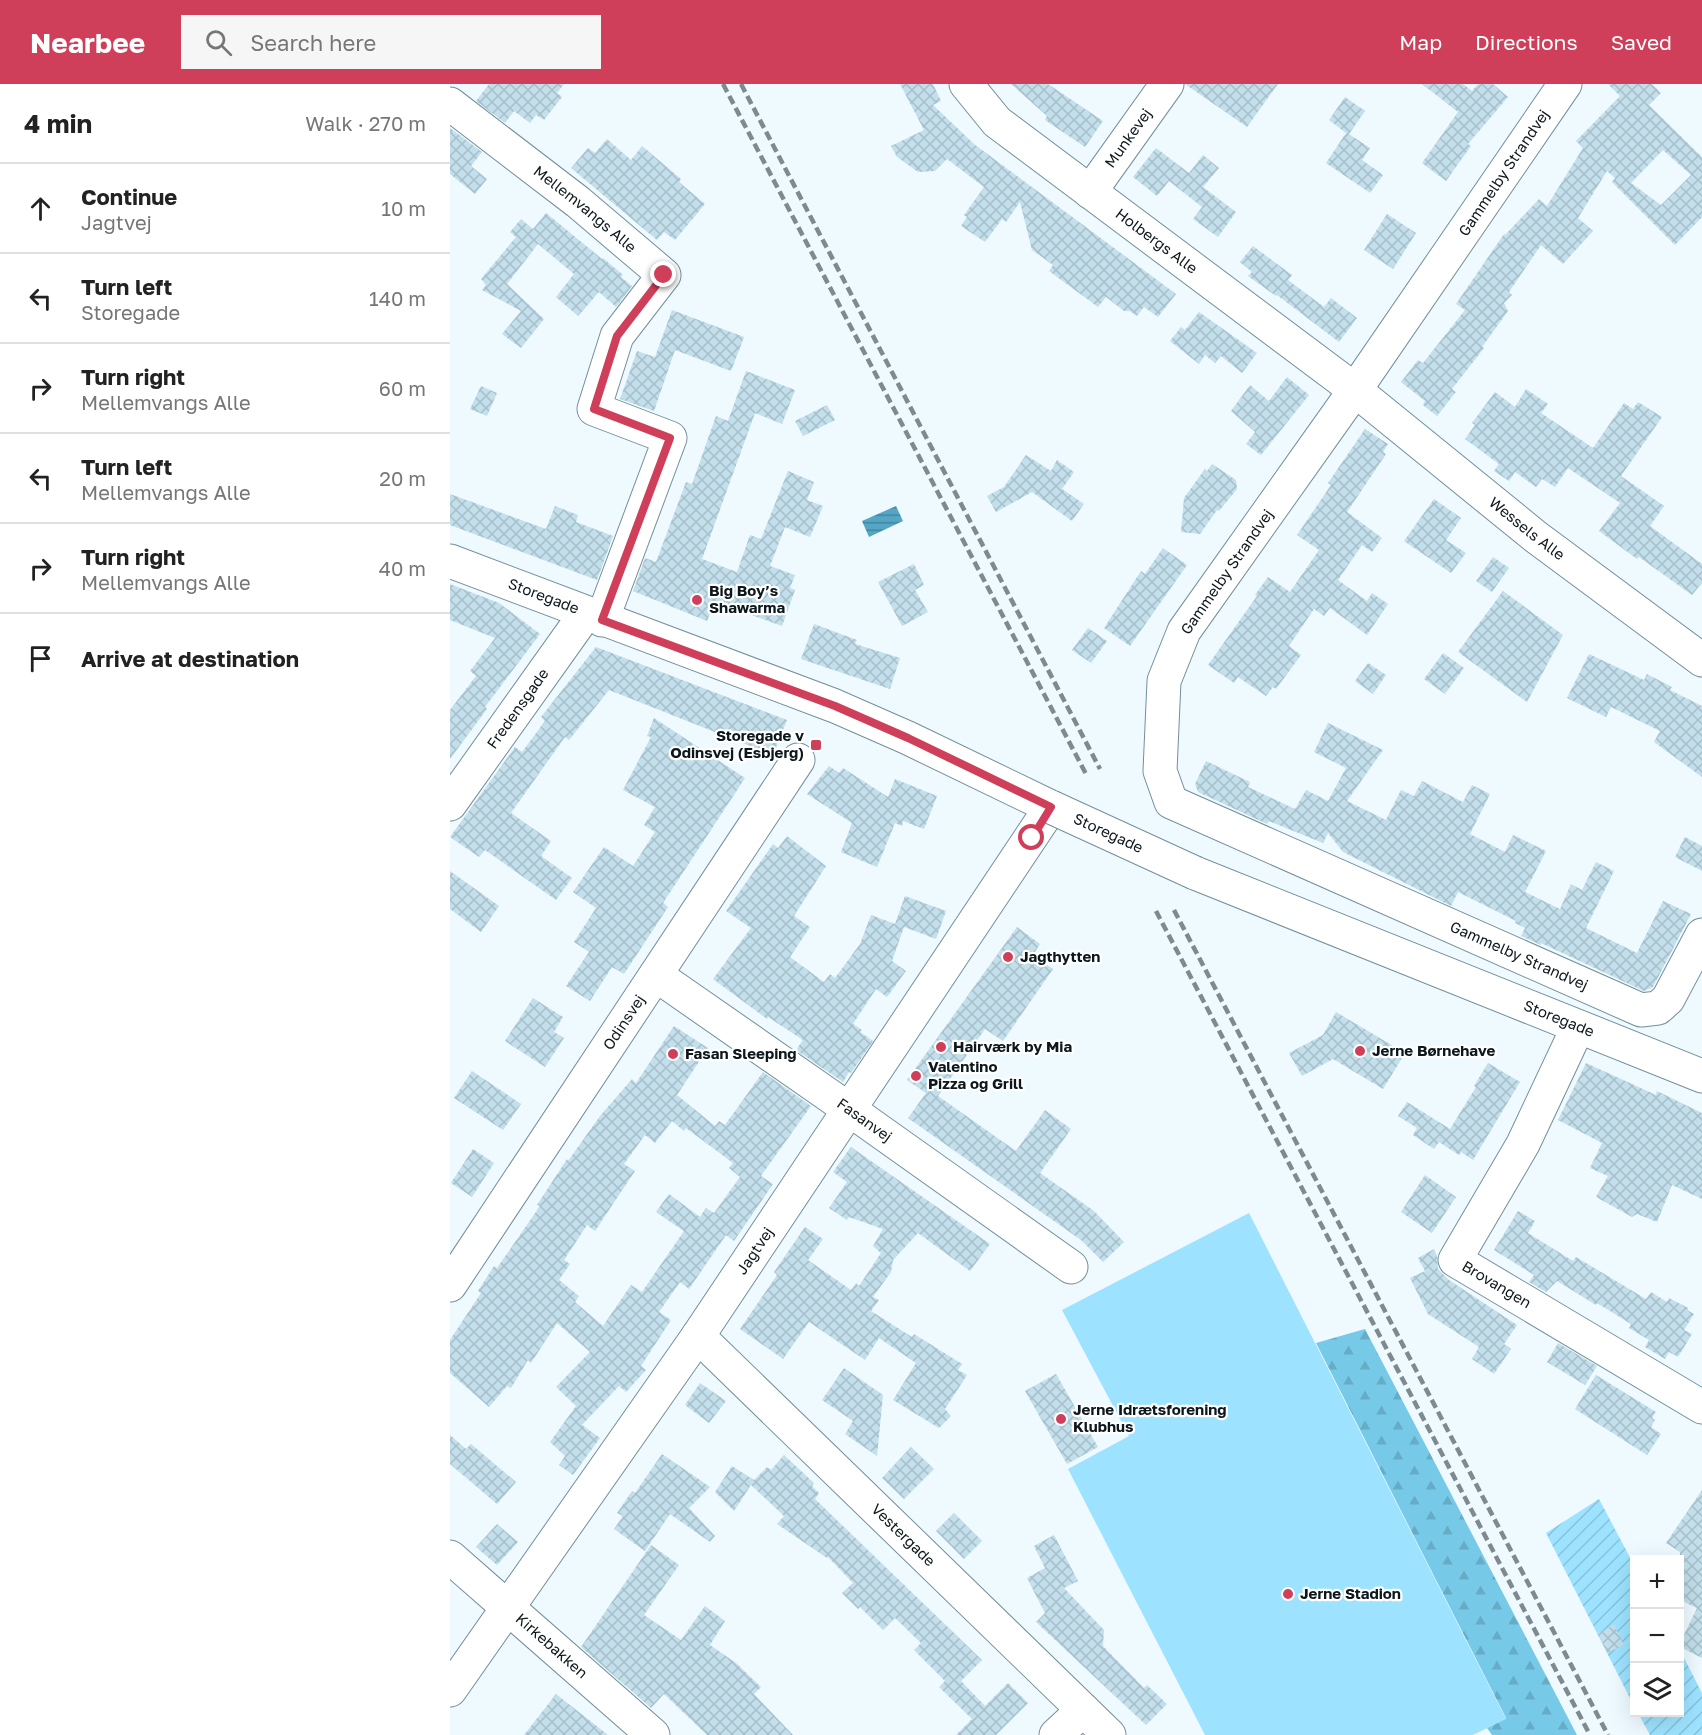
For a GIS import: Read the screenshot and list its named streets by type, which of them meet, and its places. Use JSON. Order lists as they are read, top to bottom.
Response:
{
  "streets": {
    "street": [
      "Munkevej",
      "Gammelby Strandvej",
      "Mellemvangs Alle",
      "Holbergs Alle",
      "Wessels Alle",
      "Storegade",
      "Fredensgade",
      "Odinsvej",
      "Fasanvej",
      "Jagtvej",
      "Brovangen",
      "Vestergade",
      "Kirkebakken"
    ]
  },
  "crossings": [
    ["Munkevej", "Holbergs Alle"],
    ["Gammelby Strandvej", "Holbergs Alle"],
    ["Gammelby Strandvej", "Wessels Alle"],
    ["Mellemvangs Alle", "Storegade"],
    ["Mellemvangs Alle", "Fredensgade"],
    ["Holbergs Alle", "Wessels Alle"],
    ["Storegade", "Fredensgade"],
    ["Storegade", "Jagtvej"],
    ["Storegade", "Brovangen"],
    ["Odinsvej", "Fasanvej"],
    ["Fasanvej", "Jagtvej"],
    ["Jagtvej", "Vestergade"],
    ["Jagtvej", "Kirkebakken"]
  ],
  "places": {
    "other": [
      "Big Boy’s Shawarma",
      "Jagthytten",
      "Hairværk by Mia",
      "Jerne Børnehave",
      "Fasan Sleeping",
      "Valentino Pizza og Grill",
      "Jerne Idrætsforening Klubhus",
      "Jerne Stadion"
    ],
    "transit": ["Storegade v Odinsvej (Esbjerg)"]
  },
  "page": {
    "header": "Nearbee",
    "search": "Search here",
    "nav": ["Map", "Directions", "Saved"],
    "heading": ["4 min", "Walk · 270 m"],
    "list": [
      ["Continue", "Jagtvej", "10 m"],
      ["Turn left", "Storegade", "140 m"],
      ["Turn right", "Mellemvangs Alle", "60 m"],
      ["Turn left", "Mellemvangs Alle", "20 m"],
      ["Turn right", "Mellemvangs Alle", "40 m"],
      "Arrive at destination"
    ],
    "map_buttons": ["+", "−"]
  }
}
